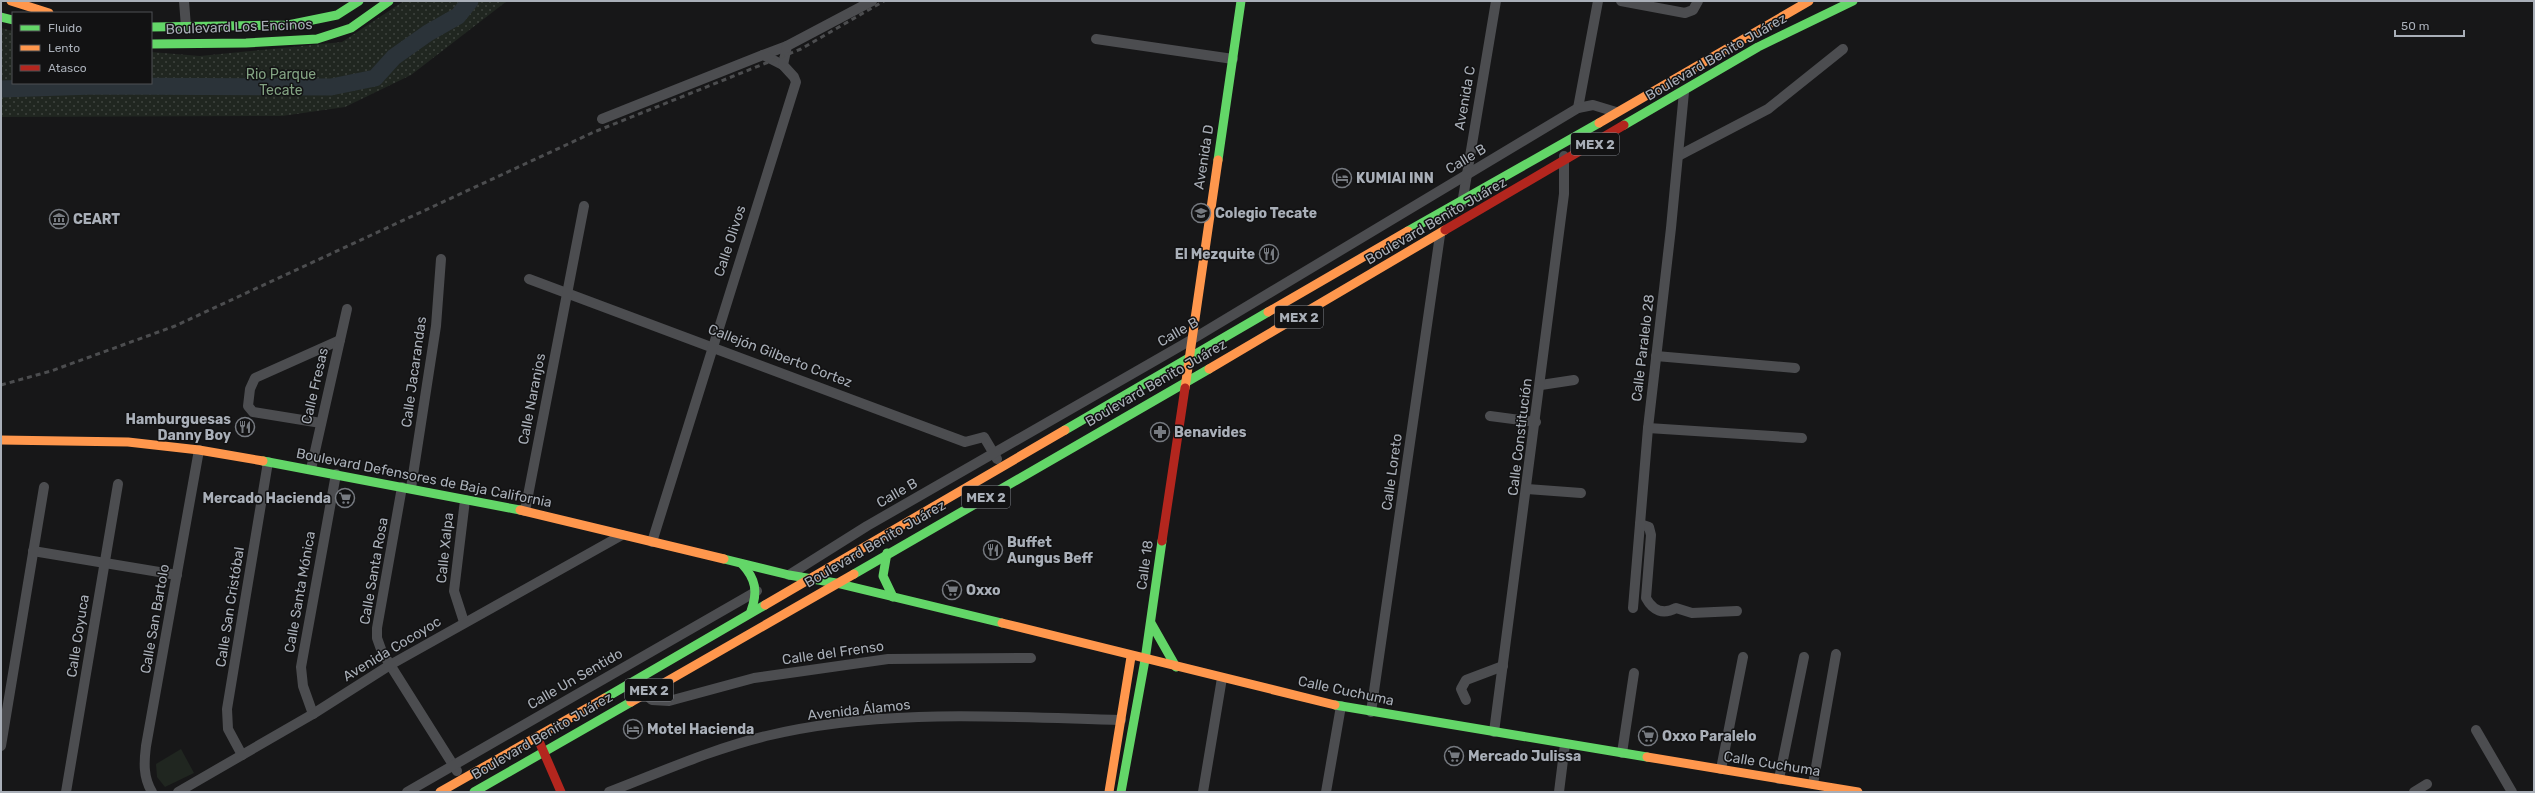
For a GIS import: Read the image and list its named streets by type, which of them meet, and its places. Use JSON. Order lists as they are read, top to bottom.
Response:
{
  "streets": {
    "main road": [
      "Boulevard Los Encinos",
      "Boulevard Benito Juárez",
      "MEX 2",
      "Avenida D",
      "Boulevard Defensores de Baja California",
      "Calle 18",
      "Calle Cuchuma"
    ],
    "street": [
      "Avenida C",
      "Calle B",
      "Calle Olivos",
      "Calle Paralelo 28",
      "Callejón Gilberto Cortez",
      "Calle Jacarandas",
      "Calle Fresas",
      "Calle Naranjos",
      "Calle Constitución",
      "Calle Loreto",
      "Calle Xalpa",
      "Calle Santa Rosa",
      "Calle Santa Mónica",
      "Calle San Cristóbal",
      "Calle San Bartolo",
      "Calle Coyuca",
      "Avenida Cocoyoc",
      "Calle del Frenso",
      "Calle Un Sentido",
      "Avenida Álamos"
    ]
  },
  "crossings": [
    ["Boulevard Benito Juárez", "Avenida C"],
    ["Boulevard Benito Juárez", "Calle B"],
    ["Boulevard Benito Juárez", "Calle Paralelo 28"],
    ["Boulevard Benito Juárez", "Calle Constitución"],
    ["Boulevard Benito Juárez", "Calle Loreto"],
    ["Boulevard Benito Juárez", "Boulevard Defensores de Baja California"],
    ["Boulevard Benito Juárez", "Calle 18"],
    ["Boulevard Benito Juárez", "Calle Santa Rosa"],
    ["Boulevard Benito Juárez", "Calle del Frenso"],
    ["Boulevard Benito Juárez", "Calle Cuchuma"],
    ["Avenida C", "Calle B"],
    ["Avenida D", "Calle B"],
    ["Avenida D", "Calle 18"],
    ["Calle B", "Callejón Gilberto Cortez"],
    ["Calle B", "Boulevard Defensores de Baja California"],
    ["Calle B", "Calle 18"],
    ["Calle Olivos", "Callejón Gilberto Cortez"],
    ["Calle Olivos", "Boulevard Defensores de Baja California"],
    ["Callejón Gilberto Cortez", "Calle Naranjos"],
    ["Calle Jacarandas", "Boulevard Defensores de Baja California"],
    ["Calle Jacarandas", "Calle Santa Rosa"],
    ["Calle Fresas", "Boulevard Defensores de Baja California"],
    ["Calle Naranjos", "Boulevard Defensores de Baja California"],
    ["Calle Constitución", "Calle Cuchuma"],
    ["Calle Loreto", "Calle Cuchuma"],
    ["Boulevard Defensores de Baja California", "Calle Xalpa"],
    ["Boulevard Defensores de Baja California", "Calle Santa Rosa"],
    ["Boulevard Defensores de Baja California", "Calle Santa Mónica"],
    ["Boulevard Defensores de Baja California", "Calle San Cristóbal"],
    ["Boulevard Defensores de Baja California", "Calle San Bartolo"],
    ["Boulevard Defensores de Baja California", "Avenida Cocoyoc"],
    ["Boulevard Defensores de Baja California", "Calle Cuchuma"],
    ["Calle Xalpa", "Avenida Cocoyoc"],
    ["Calle 18", "Calle Cuchuma"],
    ["Calle Santa Rosa", "Avenida Cocoyoc"],
    ["Calle Santa Rosa", "Calle Un Sentido"],
    ["Calle Santa Mónica", "Avenida Cocoyoc"],
    ["Calle San Cristóbal", "Avenida Cocoyoc"]
  ],
  "parks": ["Rio Parque Tecate"],
  "places": {
    "hotel": ["KUMIAI INN", "Motel Hacienda"],
    "school or university": ["Colegio Tecate"],
    "museum": ["CEART"],
    "restaurant": ["El Mezquite", "Hamburguesas Danny Boy", "Buffet Aungus Beff"],
    "pharmacy": ["Benavides"],
    "supermarket": [
      "Mercado Hacienda",
      "Oxxo",
      "Oxxo Paralelo",
      "Mercado Julissa"
    ]
  },
  "legend": ["Fluido", "Lento", "Atasco"],
  "scale_bar": "50 m"
}
